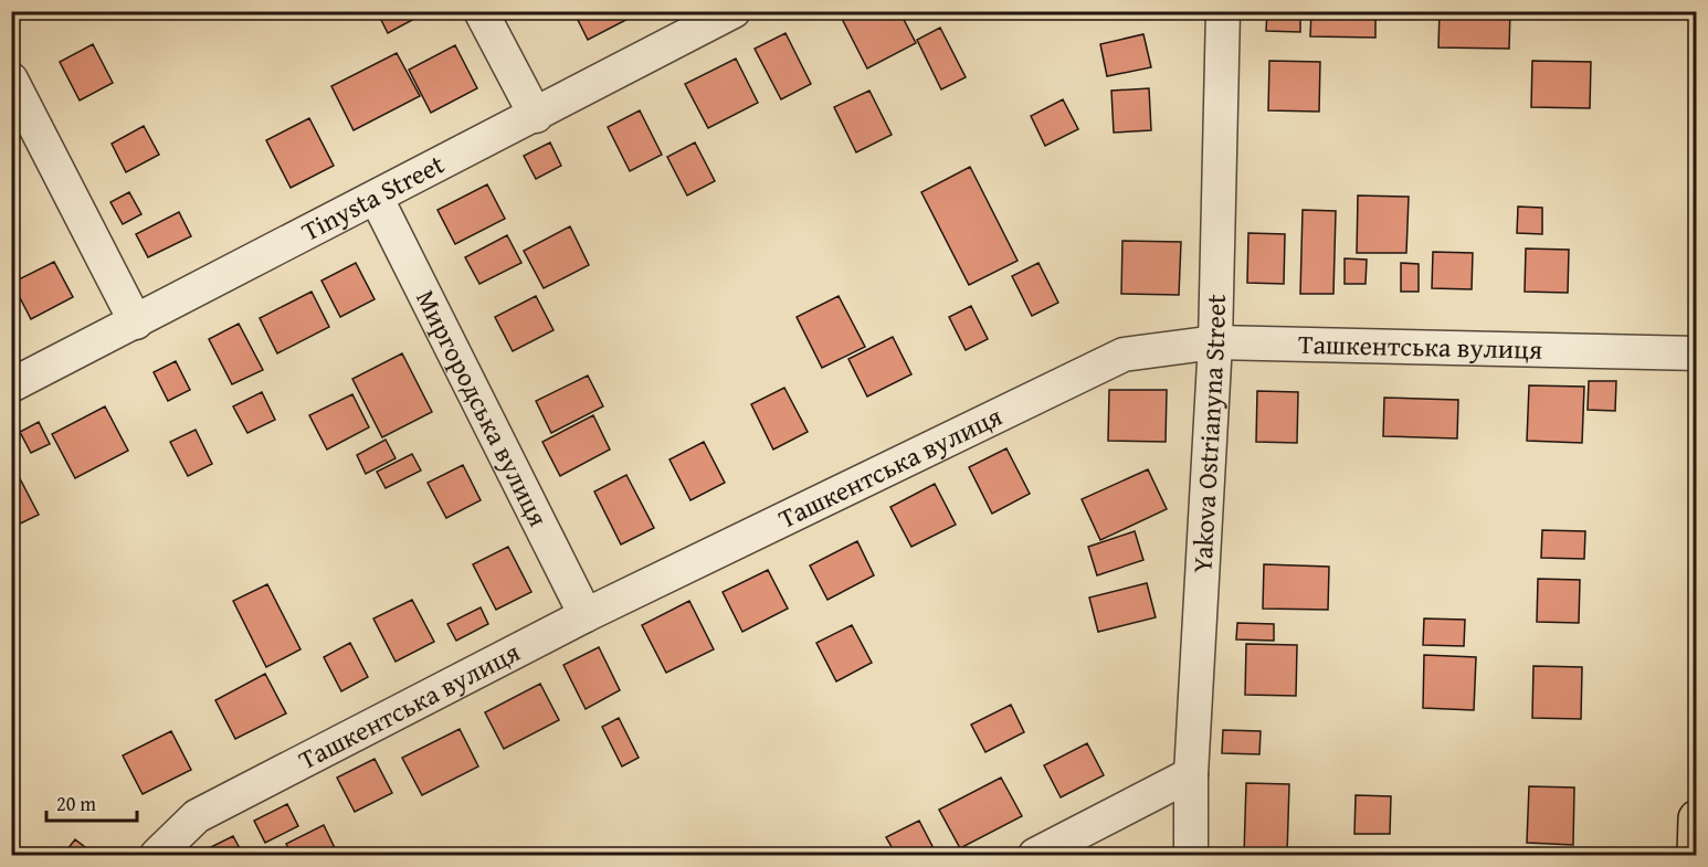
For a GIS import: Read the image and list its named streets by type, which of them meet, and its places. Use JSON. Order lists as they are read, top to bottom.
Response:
{
  "streets": {
    "street": [
      "Tinysta Street",
      "Ташкентська вулиця",
      "Миргородська вулиця",
      "Yakova Ostrianyna Street"
    ]
  },
  "crossings": [
    ["Tinysta Street", "Миргородська вулиця"],
    ["Ташкентська вулиця", "Миргородська вулиця"],
    ["Ташкентська вулиця", "Yakova Ostrianyna Street"]
  ],
  "scale_bar": "20 m"
}
